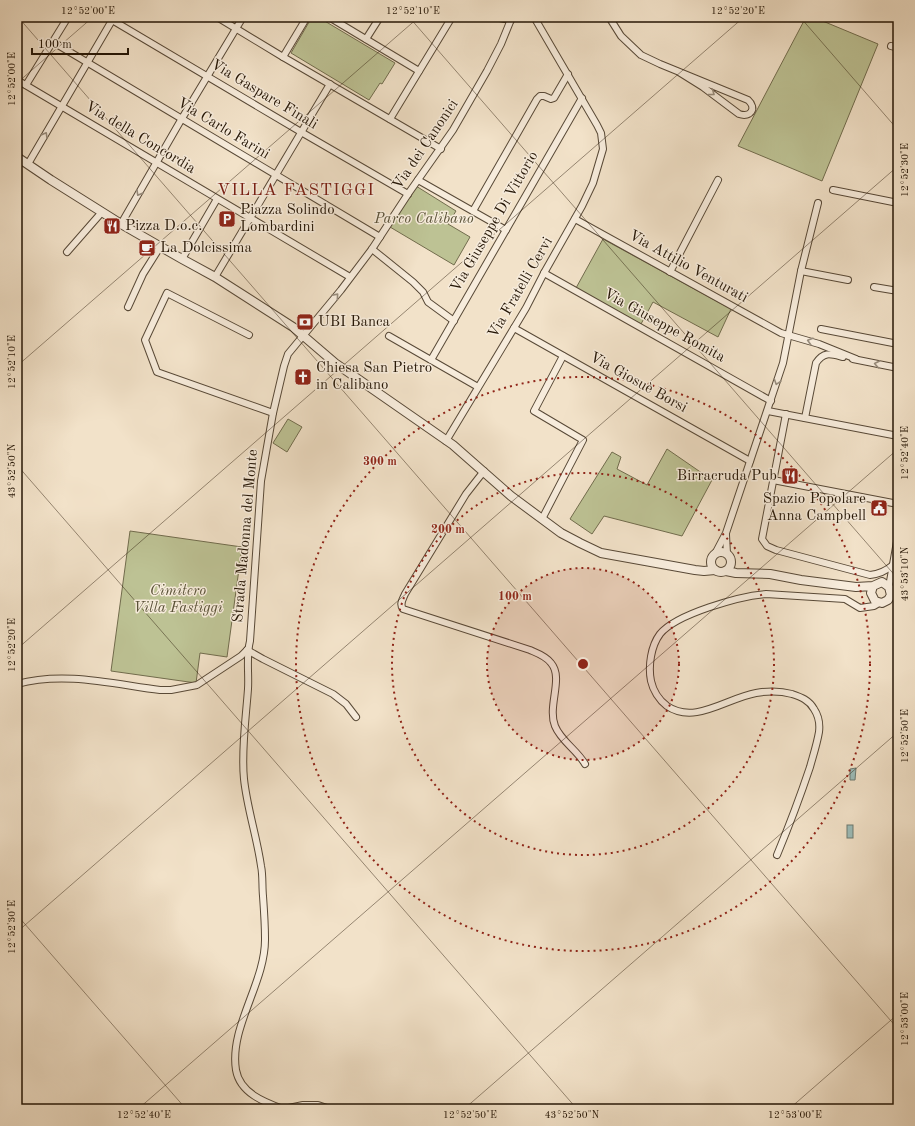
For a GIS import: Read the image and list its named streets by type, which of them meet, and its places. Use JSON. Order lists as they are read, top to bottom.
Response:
{
  "streets": {
    "street": [
      "Via Gaspare Finali",
      "Via Carlo Farini",
      "Via della Concordia",
      "Via dei Canonici",
      "Via Giuseppe Di Vittorio",
      "Via Attilio Venturati",
      "Via Fratelli Cervi",
      "Via Giuseppe Romita",
      "Via Giosuè Borsi",
      "Strada Madonna del Monte"
    ]
  },
  "crossings": [
    ["Via Gaspare Finali", "Via dei Canonici"],
    ["Via Carlo Farini", "Via dei Canonici"],
    ["Via della Concordia", "Via dei Canonici"],
    ["Via dei Canonici", "Strada Madonna del Monte"],
    ["Via Giuseppe Di Vittorio", "Via Fratelli Cervi"],
    ["Via Attilio Venturati", "Via Fratelli Cervi"],
    ["Via Fratelli Cervi", "Via Giuseppe Romita"],
    ["Via Fratelli Cervi", "Via Giosuè Borsi"]
  ],
  "districts": ["VILLA FASTIGGI"],
  "parks": ["Parco Calibano", "Cimitero Villa Fastiggi"],
  "places": {
    "parking": ["Piazza Solindo Lombardini"],
    "restaurant": ["Pizza D.o.c.", "Birracruda Pub"],
    "cafe": ["La Dolcissima"],
    "bank": ["UBI Banca"],
    "church": ["Chiesa San Pietro in Calibano"],
    "public building": ["Spazio Popolare Anna Campbell"]
  },
  "scale_bar": "100 m",
  "coordinates": [
    "12°52'00\"E",
    "12°52'10\"E",
    "12°52'20\"E",
    "12°52'30\"E",
    "12°52'40\"E",
    "43°52'50\"N",
    "43°53'10\"N",
    "12°52'50\"E",
    "12°53'00\"E"
  ],
  "rings": ["300 m", "200 m", "100 m"]
}
